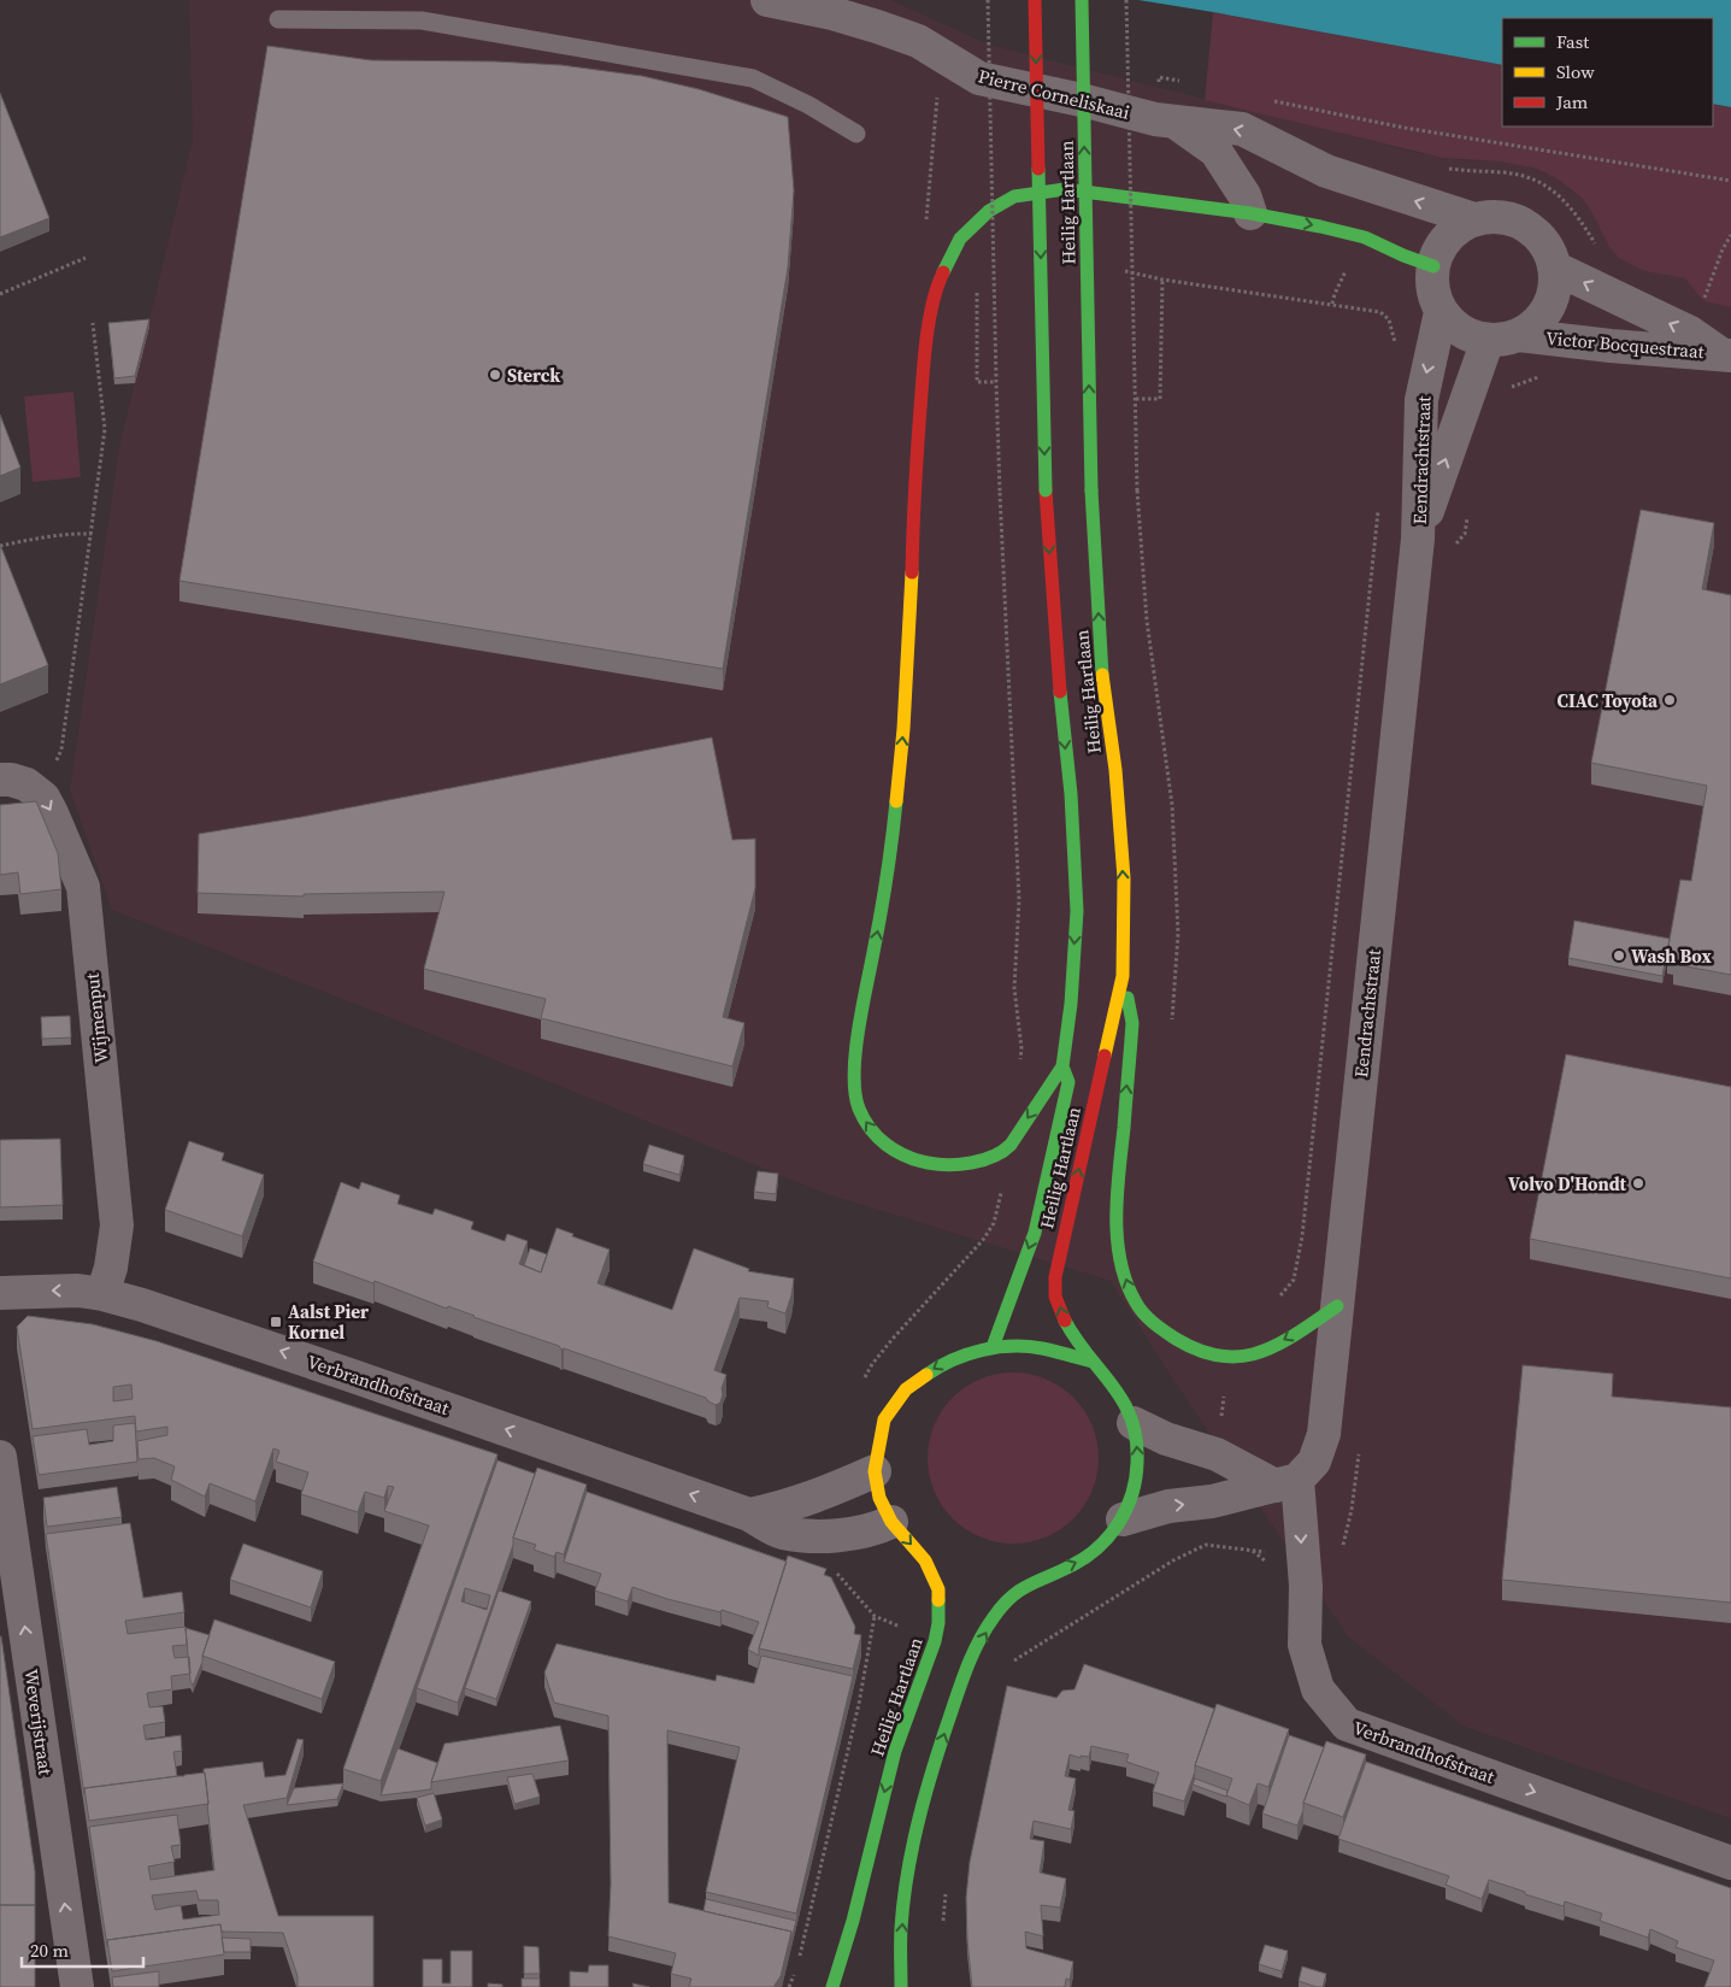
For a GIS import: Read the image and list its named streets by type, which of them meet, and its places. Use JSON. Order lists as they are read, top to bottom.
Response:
{
  "streets": {
    "main road": ["Heilig Hartlaan"],
    "street": [
      "Pierre Corneliskaai",
      "Victor Bocquestraat",
      "Eendrachtstraat",
      "Wijmenput",
      "Verbrandhofstraat",
      "Weverijstraat"
    ]
  },
  "crossings": [
    ["Pierre Corneliskaai", "Victor Bocquestraat"],
    ["Pierre Corneliskaai", "Eendrachtstraat"],
    ["Heilig Hartlaan", "Verbrandhofstraat"],
    ["Victor Bocquestraat", "Eendrachtstraat"],
    ["Eendrachtstraat", "Verbrandhofstraat"],
    ["Wijmenput", "Verbrandhofstraat"]
  ],
  "one_way": ["Pierre Corneliskaai", "Wijmenput", "Weverijstraat"],
  "places": {
    "other": [
      "Sterck",
      "CIAC Toyota",
      "Wash Box",
      "Volvo D'Hondt"
    ],
    "transit": ["Aalst Pier Kornel"]
  },
  "legend": ["Fast", "Slow", "Jam"],
  "scale_bar": "20 m"
}
